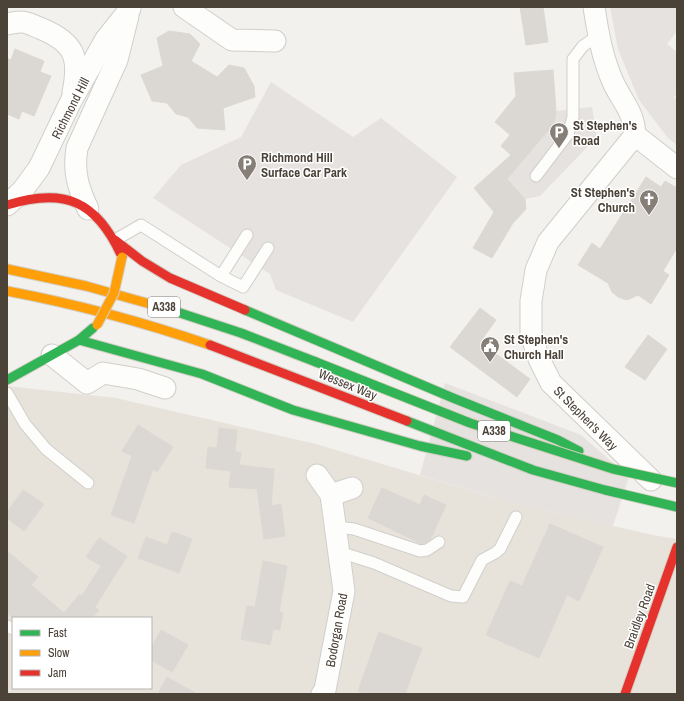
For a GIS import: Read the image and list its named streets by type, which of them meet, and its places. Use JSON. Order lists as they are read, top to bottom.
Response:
{
  "streets": {
    "main road": ["A338", "Wessex Way", "Braidley Road"],
    "street": ["Richmond Hill", "St Stephen's Way", "Bodorgan Road"]
  },
  "places": {
    "parking": ["St Stephen's Road", "Richmond Hill Surface Car Park"],
    "church": ["St Stephen's Church"],
    "public building": ["St Stephen's Church Hall"]
  },
  "legend": ["Fast", "Slow", "Jam"]
}
